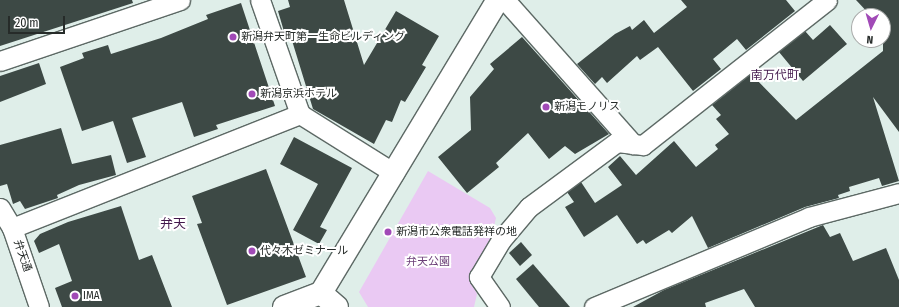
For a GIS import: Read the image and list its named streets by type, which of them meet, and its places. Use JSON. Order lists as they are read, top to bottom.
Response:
{
  "streets": {
    "street": ["弁天通"]
  },
  "districts": ["南万代町", "弁天"],
  "parks": ["弁天公園"],
  "places": [
    "新潟弁天町第一生命ビルディング",
    "新潟京浜ホテル",
    "新潟モノリス",
    "新潟市公衆電話発祥の地",
    "代々木ゼミナール",
    "IMA"
  ],
  "scale_bar": "20 m",
  "north": "bottom"
}
